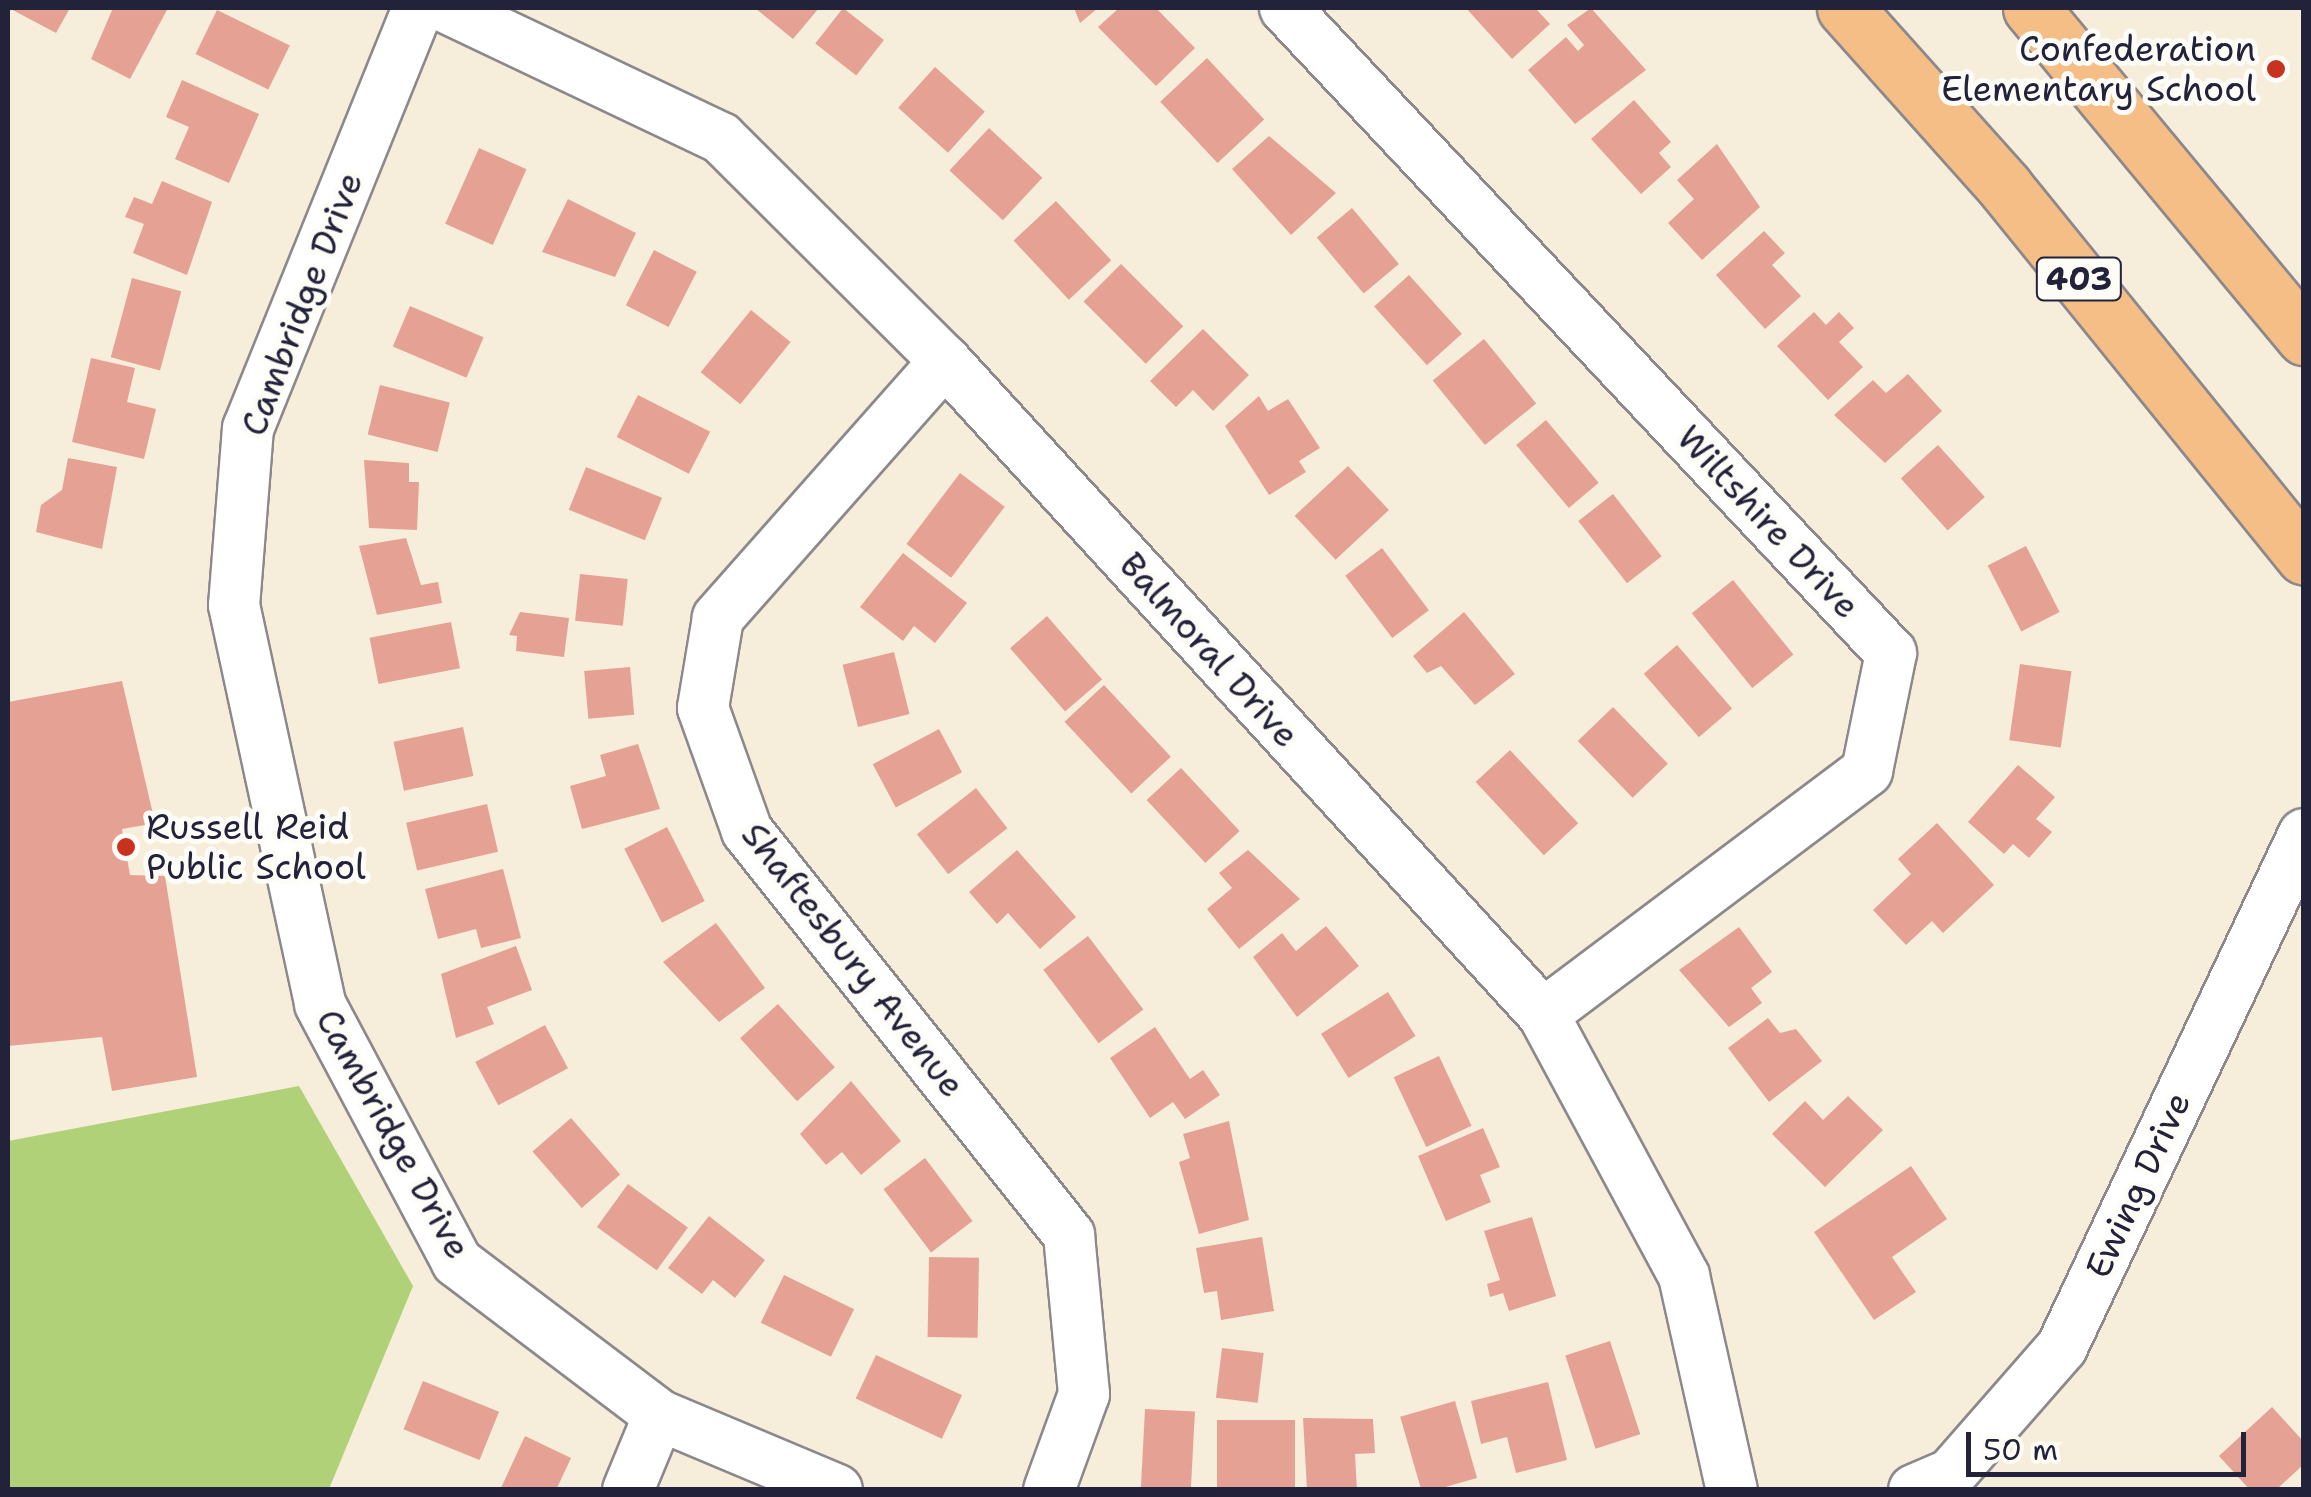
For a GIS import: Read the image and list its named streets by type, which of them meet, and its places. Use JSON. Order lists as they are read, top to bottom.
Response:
{
  "streets": {
    "highway": ["403"],
    "street": [
      "Cambridge Drive",
      "Wiltshire Drive",
      "Balmoral Drive",
      "Shaftesbury Avenue",
      "Ewing Drive"
    ]
  },
  "crossings": [
    ["Wiltshire Drive", "Balmoral Drive"],
    ["Balmoral Drive", "Shaftesbury Avenue"]
  ],
  "places": ["Confederation Elementary School", "Russell Reid Public School"],
  "scale_bar": "50 m"
}
